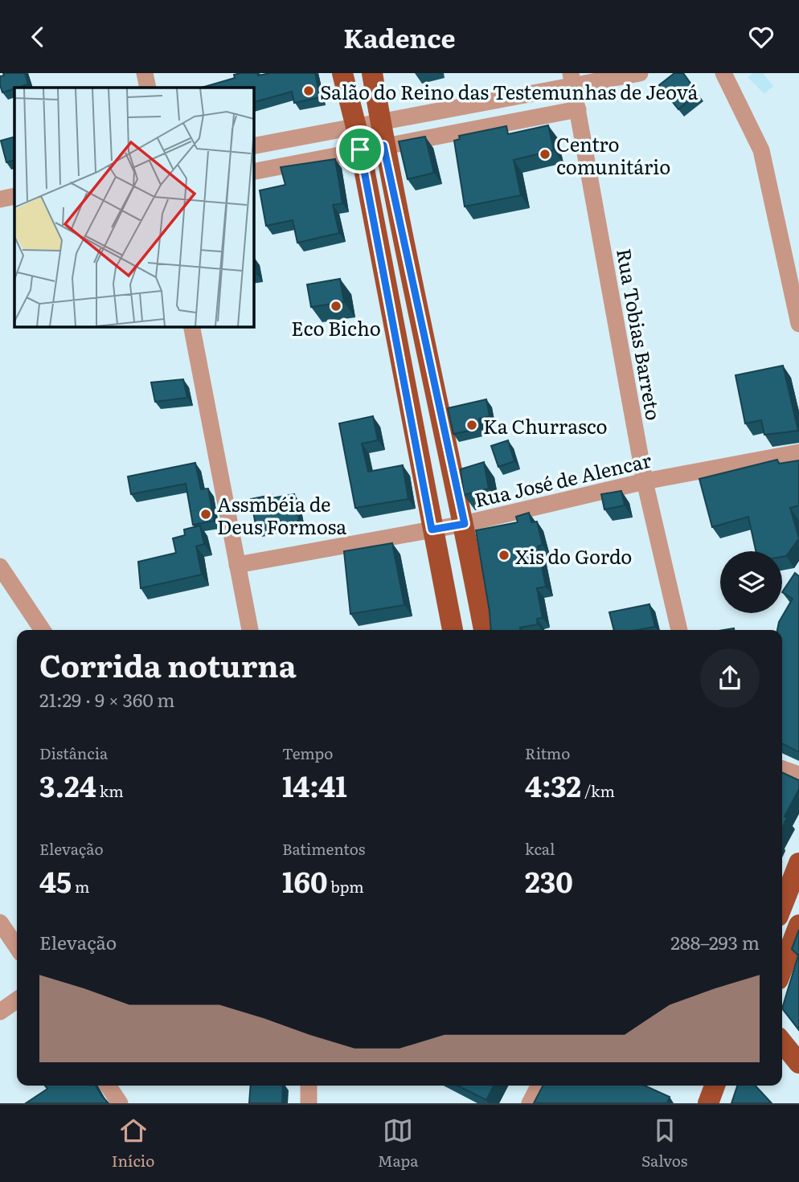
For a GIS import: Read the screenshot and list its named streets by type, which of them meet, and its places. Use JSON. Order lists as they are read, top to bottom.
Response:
{
  "streets": {
    "street": ["Rua Tobias Barreto", "Rua José de Alencar"]
  },
  "crossings": [
    ["Rua Tobias Barreto", "Rua José de Alencar"]
  ],
  "places": [
    "Salão do Reino das Testemunhas de Jeová",
    "Centro comunitário",
    "Eco Bicho",
    "Ka Churrasco",
    "Assmbéia de Deus Formosa",
    "Xis do Gordo"
  ],
  "page": {
    "header": "Kadence",
    "heading": ["Corrida noturna", "21:29 · 9 × 360 m"],
    "stats": [
      ["Distância", "3.24 km"],
      ["Tempo", "14:41"],
      ["Ritmo", "4:32 /km"],
      ["Elevação", "45 m"],
      ["Batimentos", "160 bpm"],
      ["kcal", "230"]
    ],
    "chart": ["Elevação", "288–293 m"],
    "tabs": ["Início", "Mapa", "Salvos"]
  }
}
